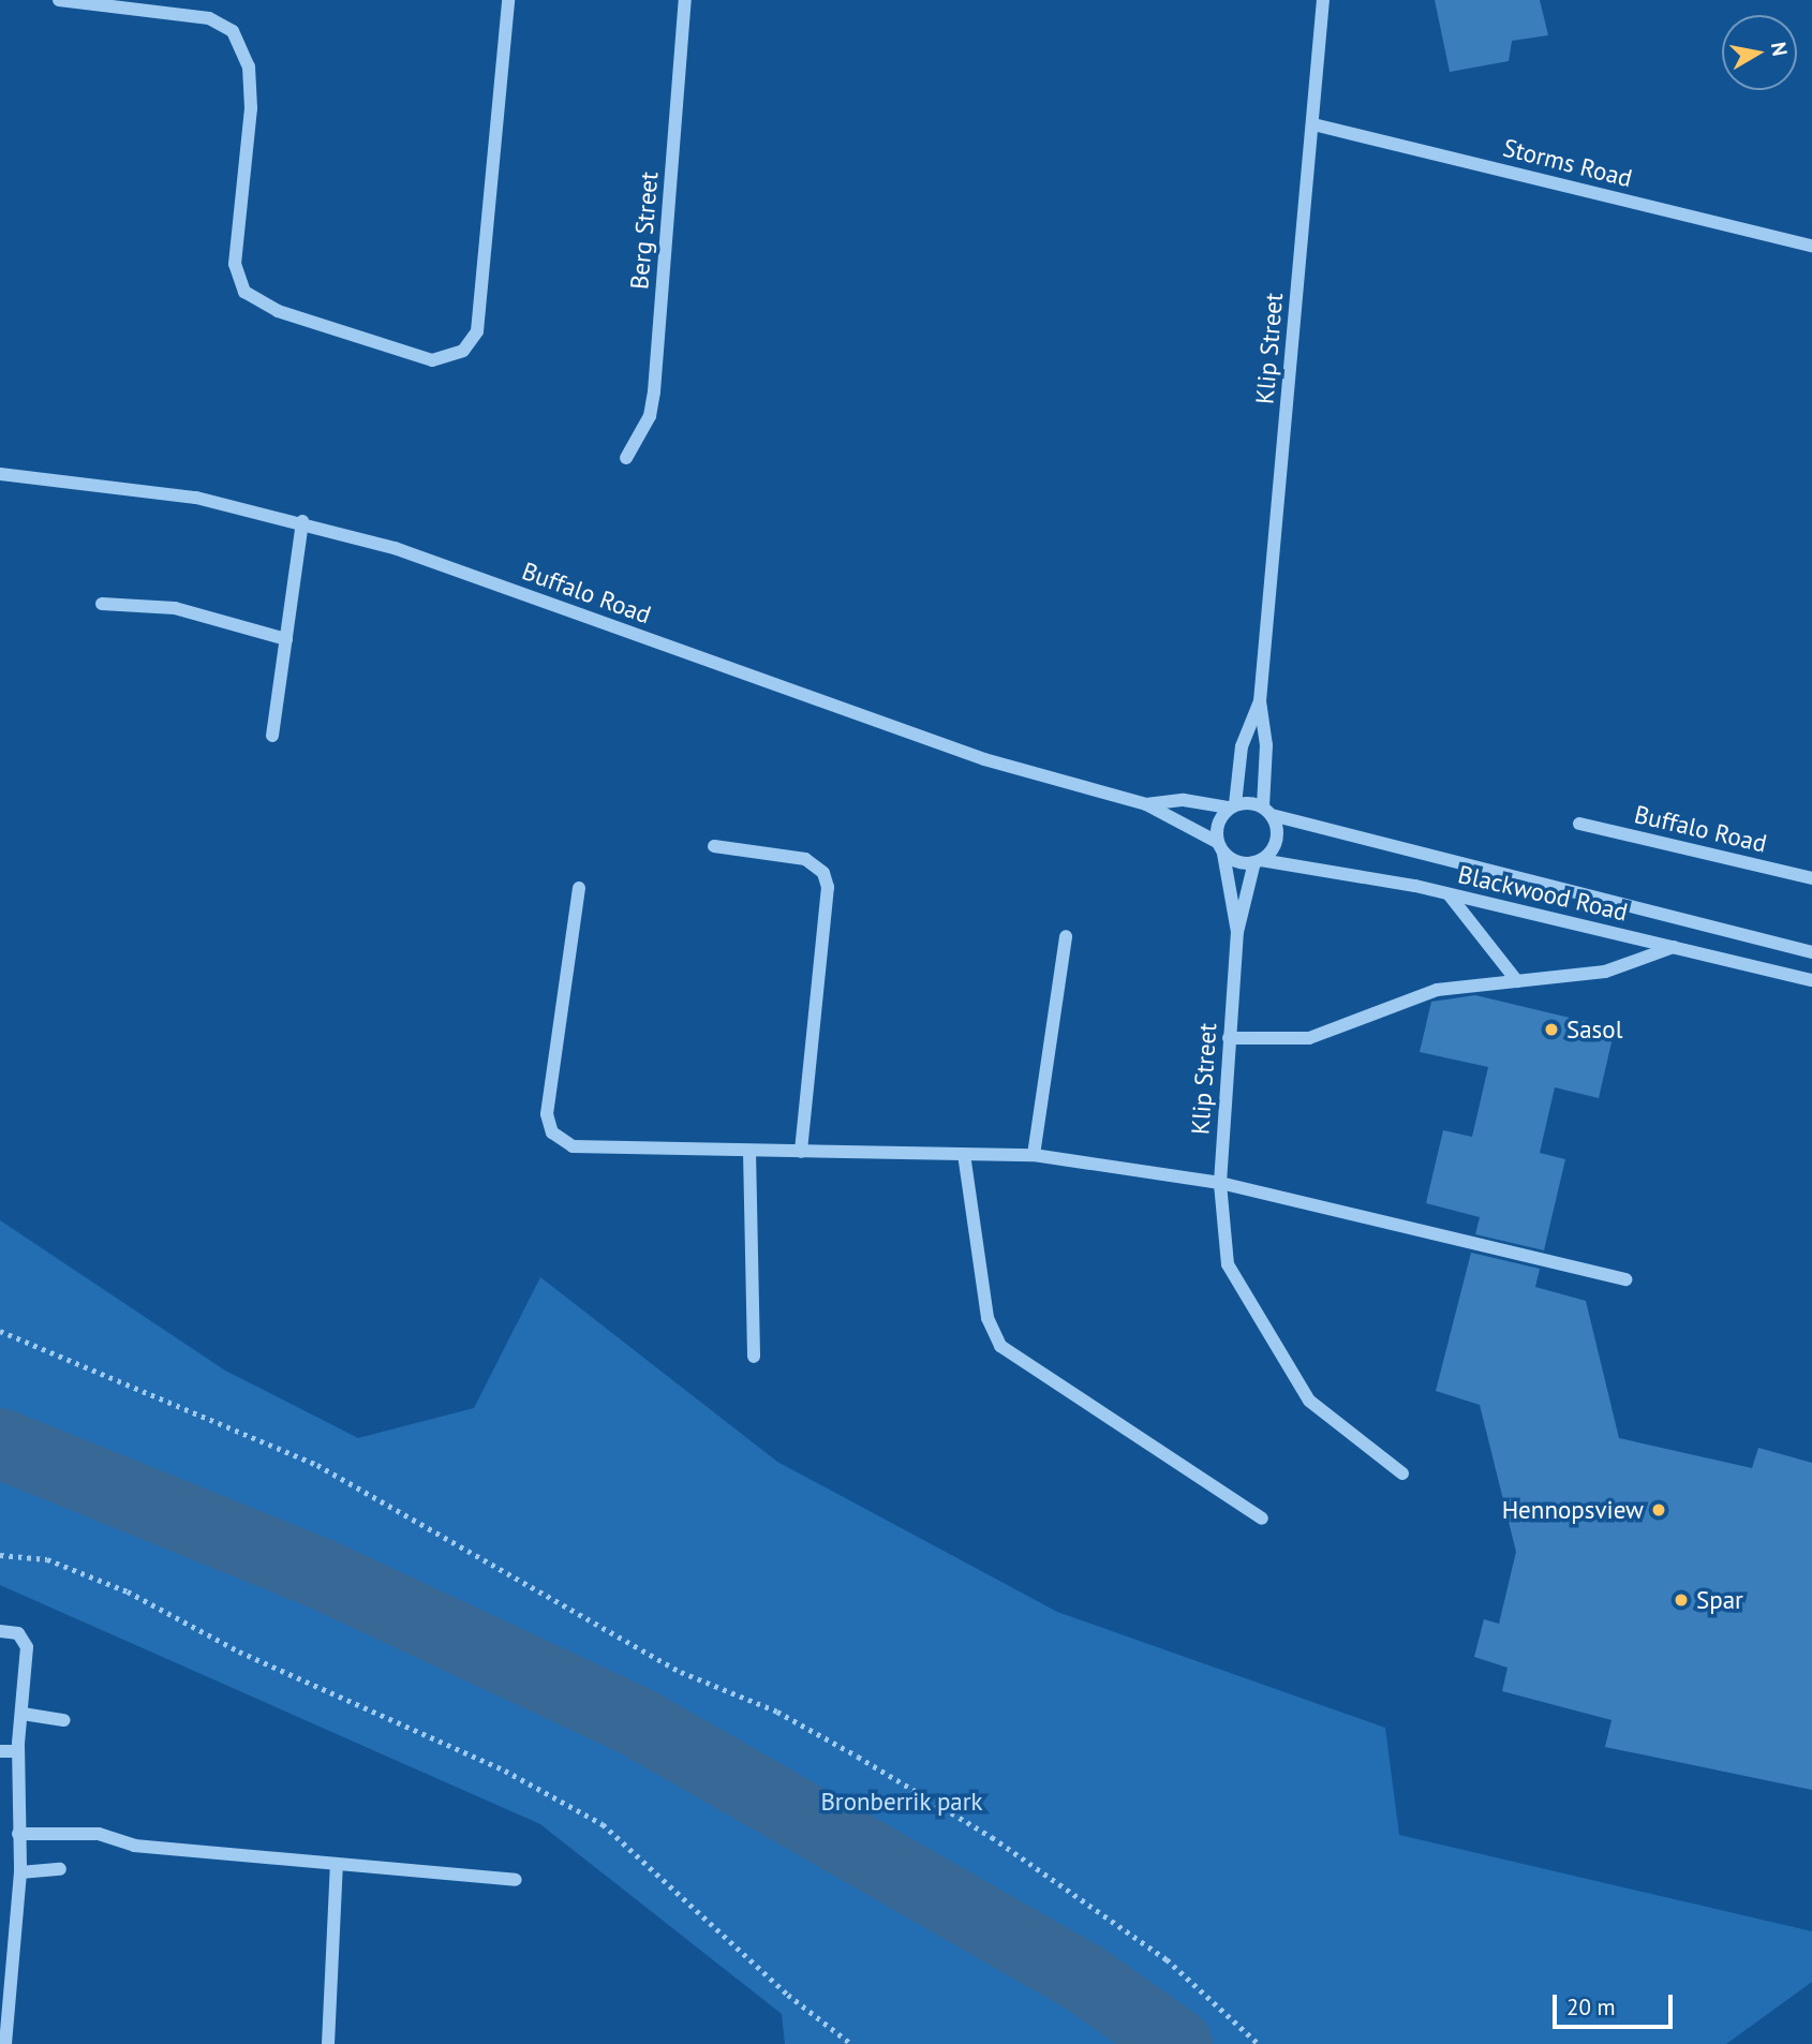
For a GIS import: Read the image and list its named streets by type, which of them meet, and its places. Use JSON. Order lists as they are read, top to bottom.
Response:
{
  "streets": {
    "street": [
      "Storms Road",
      "Berg Street",
      "Klip Street",
      "Buffalo Road",
      "Blackwood Road"
    ]
  },
  "crossings": [
    ["Storms Road", "Klip Street"],
    ["Klip Street", "Buffalo Road"],
    ["Klip Street", "Blackwood Road"],
    ["Buffalo Road", "Blackwood Road"]
  ],
  "parks": ["Bronberrik park"],
  "places": ["Sasol", "Hennopsview", "Spar"],
  "scale_bar": "20 m",
  "north": "right"
}
